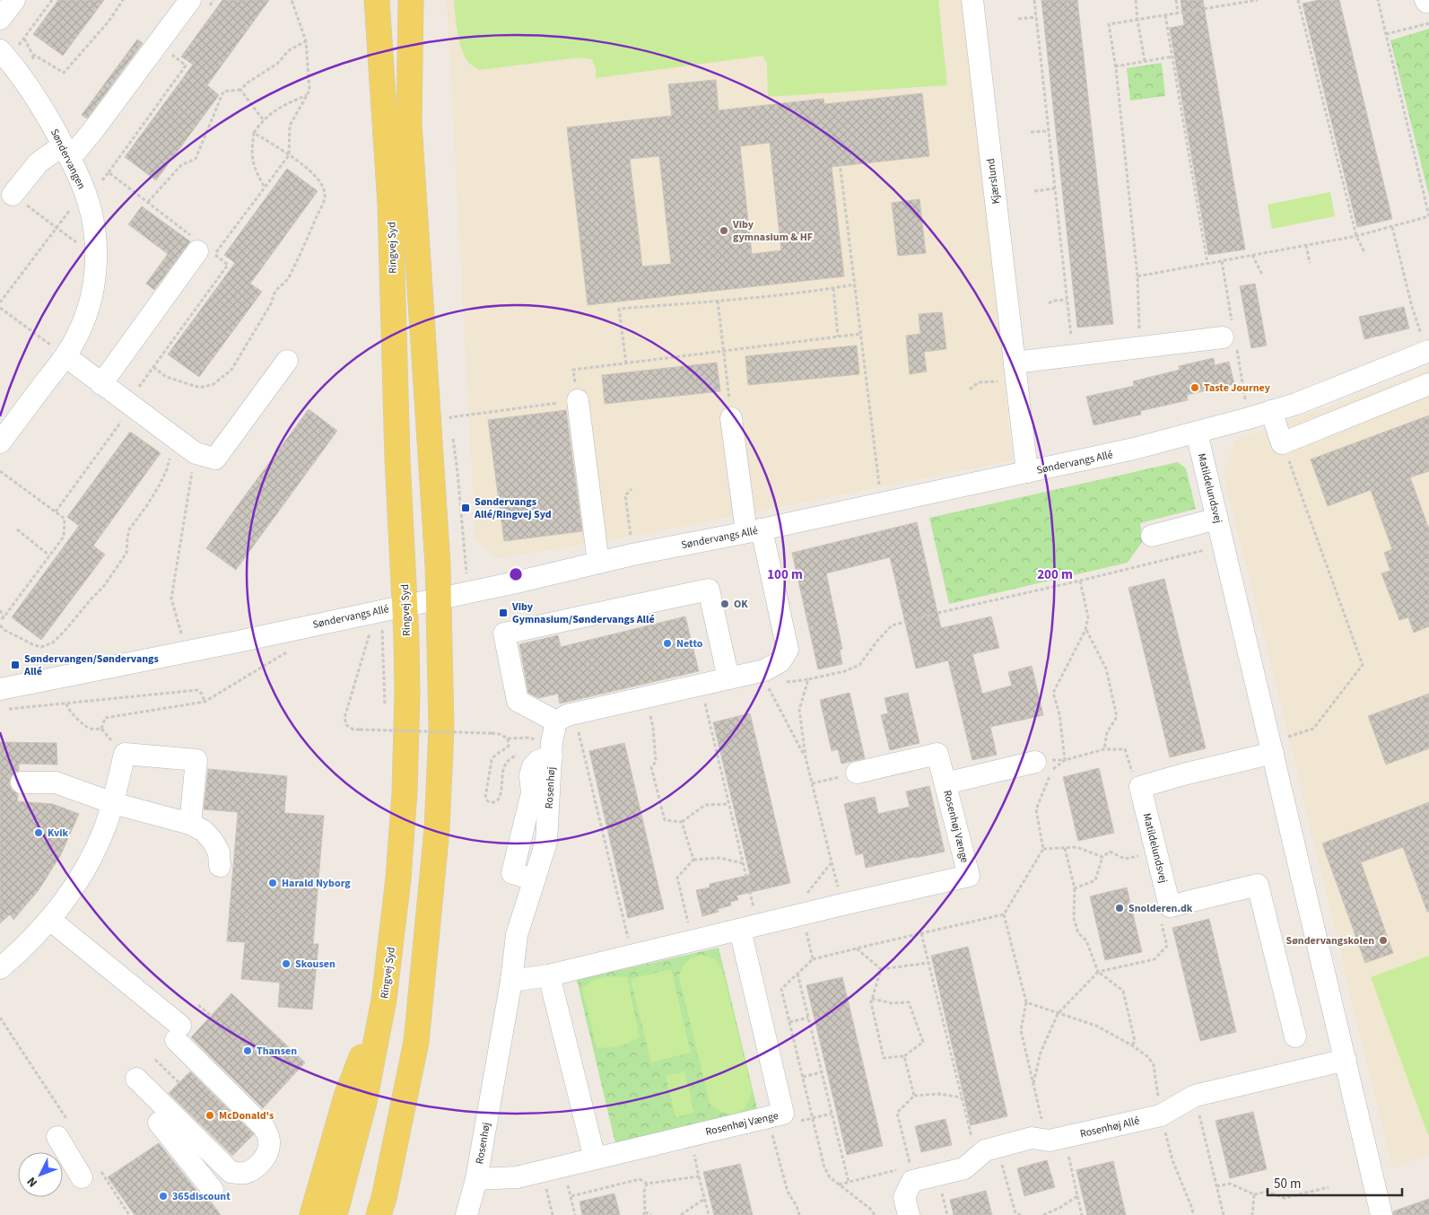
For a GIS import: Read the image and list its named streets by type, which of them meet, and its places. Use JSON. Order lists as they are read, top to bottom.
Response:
{
  "streets": {
    "main road": ["Ringvej Syd"],
    "street": [
      "Søndervangen",
      "Kjærslund",
      "Søndervangs Allé",
      "Matildelundsvej",
      "Rosenhøj",
      "Rosenhøj Vænge",
      "Rosenhøj Allé"
    ]
  },
  "crossings": [
    ["Kjærslund", "Søndervangs Allé"],
    ["Ringvej Syd", "Søndervangs Allé"],
    ["Søndervangs Allé", "Matildelundsvej"],
    ["Matildelundsvej", "Rosenhøj Allé"],
    ["Rosenhøj", "Rosenhøj Vænge"]
  ],
  "places": {
    "other": [
      "Viby gymnasium & HF",
      "Taste Journey",
      "OK",
      "Netto",
      "Kvik",
      "Harald Nyborg",
      "Snolderen.dk",
      "Søndervangskolen",
      "Skousen",
      "Thansen",
      "McDonald's",
      "365discount"
    ],
    "transit": ["Søndervangs Allé/Ringvej Syd", "Viby Gymnasium/Søndervangs Allé", "Søndervangen/Søndervangs Allé"]
  },
  "scale_bar": "50 m",
  "north": "bottom left",
  "rings": ["100 m", "200 m"]
}
